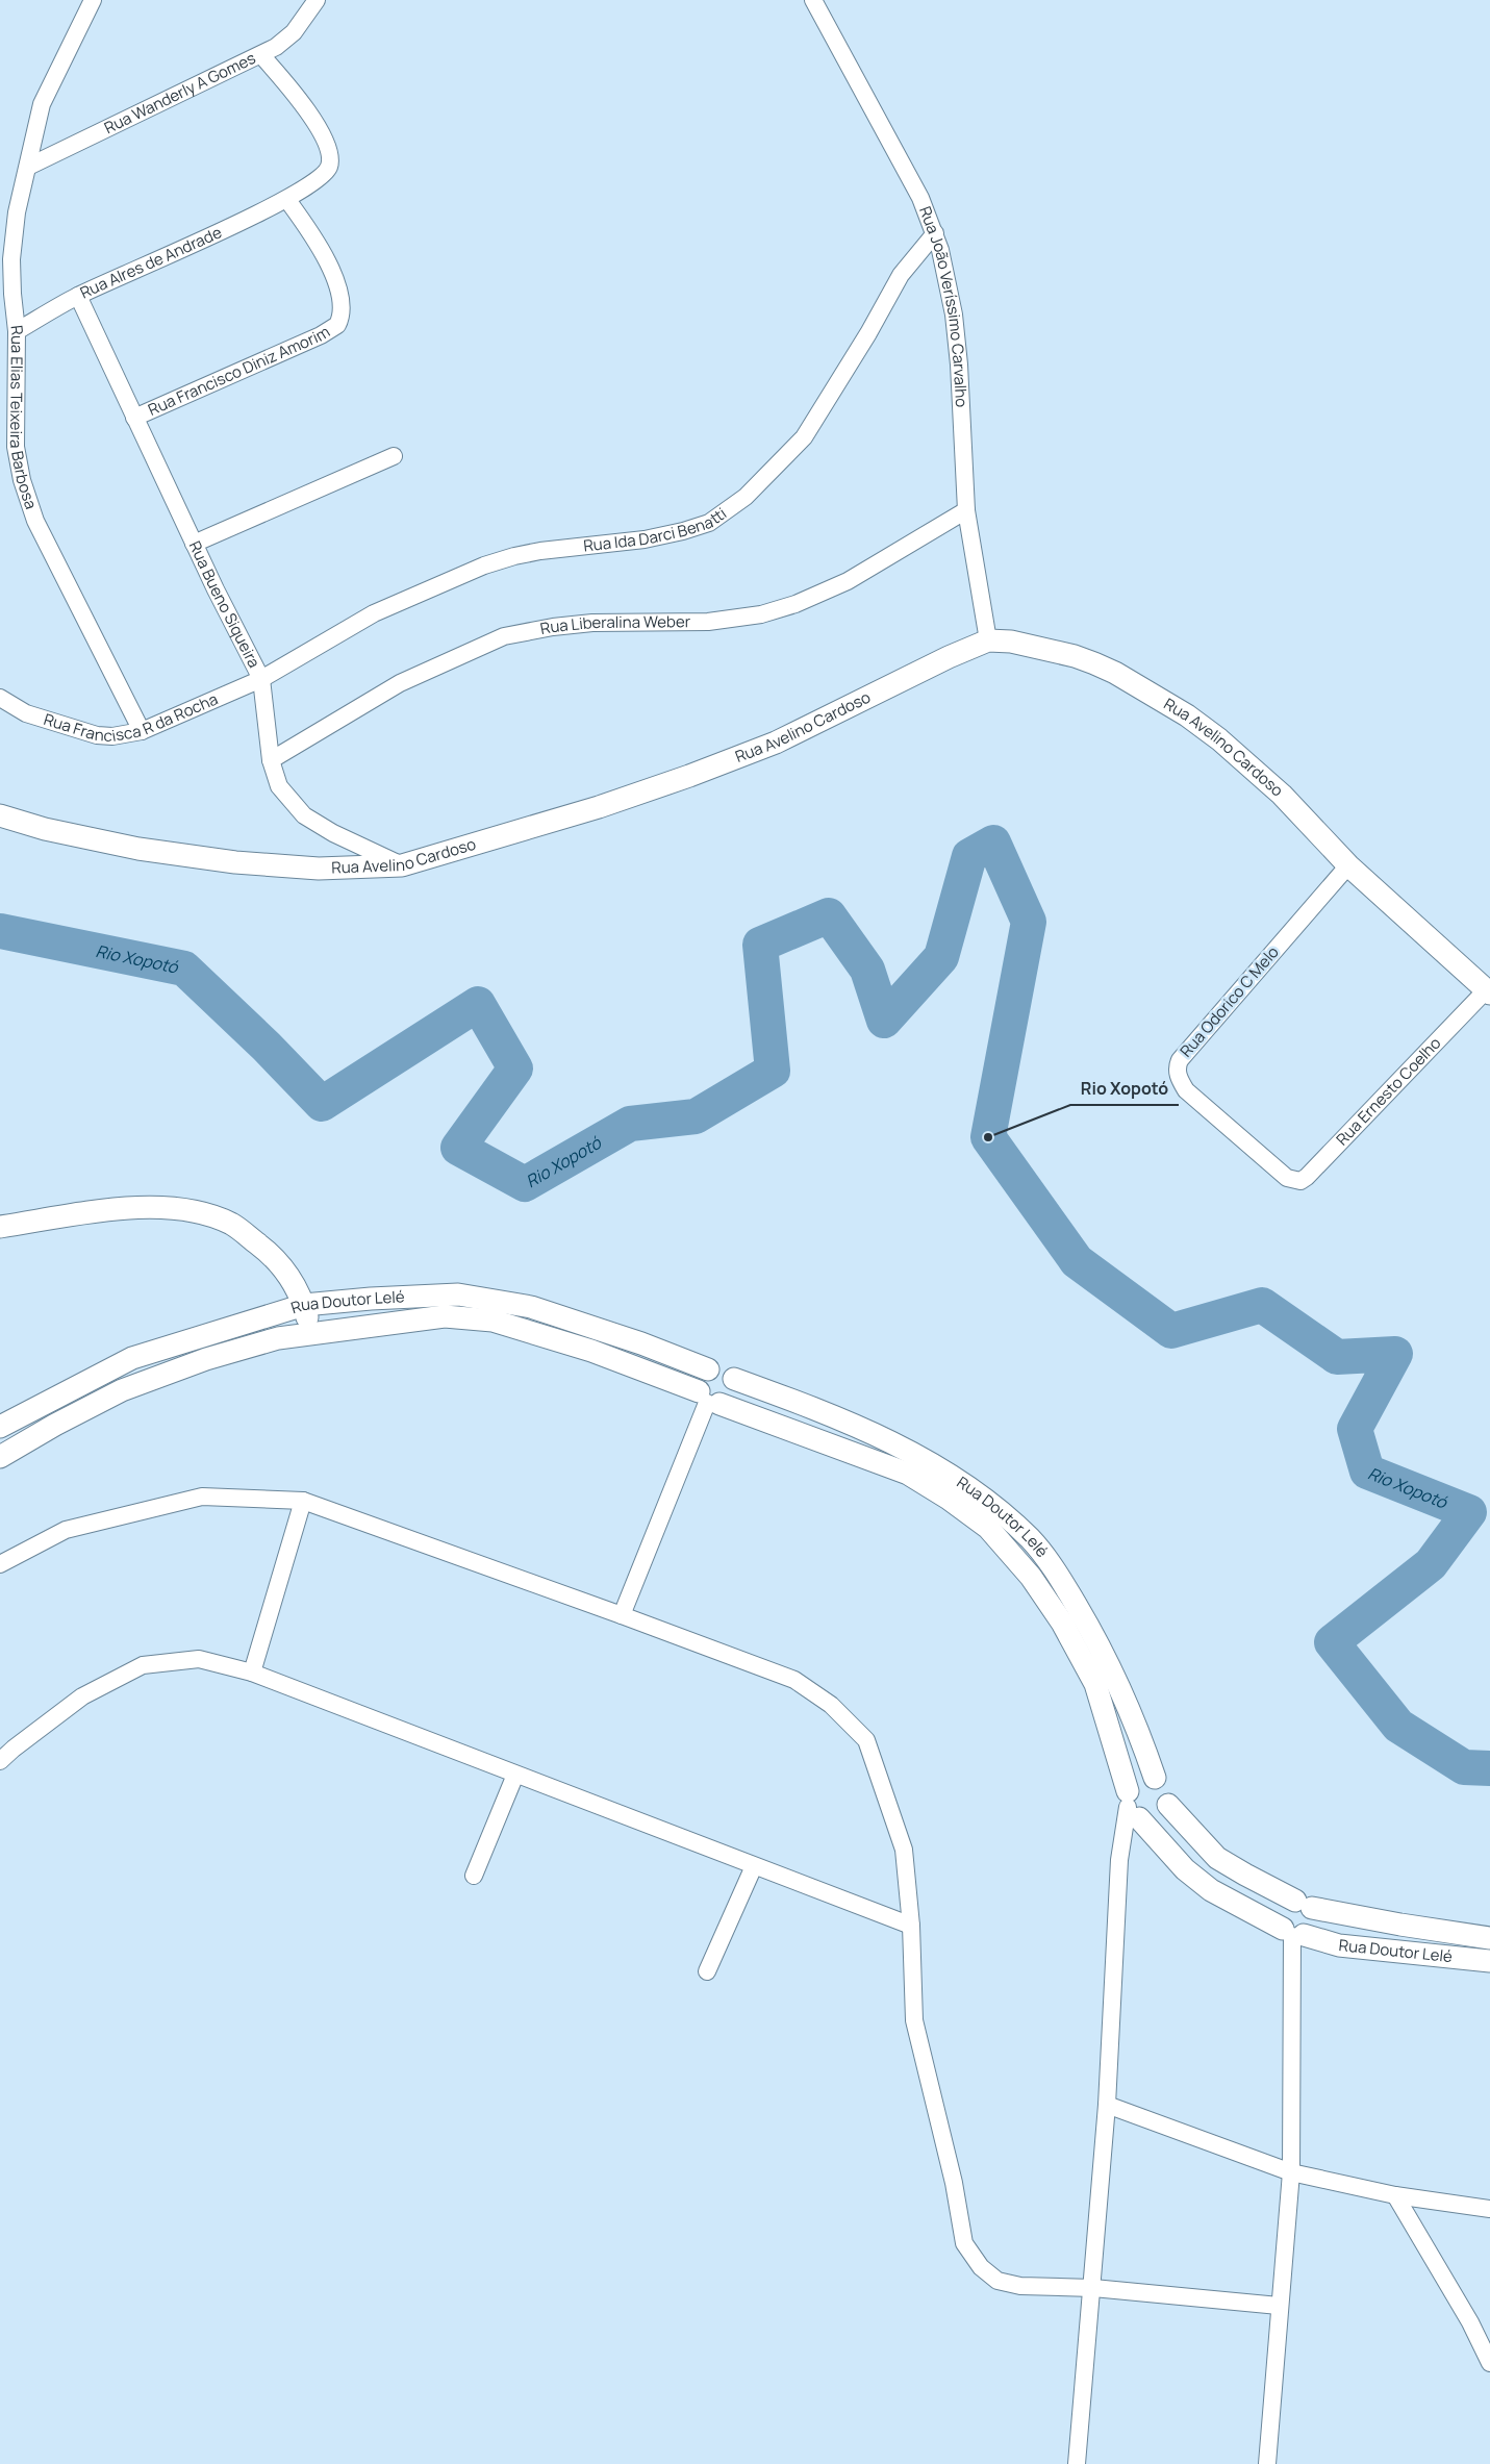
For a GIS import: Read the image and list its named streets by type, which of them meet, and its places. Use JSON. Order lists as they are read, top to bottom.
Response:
{
  "streets": {
    "street": [
      "Rua Wanderly A Gomes",
      "Rua Alres de Andrade",
      "Rua João Veríssimo Carvalho",
      "Rua Francisco Diniz Amorim",
      "Rua Elias Teixeira Barbosa",
      "Rua Ida Darci Benatti",
      "Rua Bueno Siqueira",
      "Rua Liberalina Weber",
      "Rua Francisca R da Rocha",
      "Rua Avelino Cardoso",
      "Rua Odorico C Melo",
      "Rua Ernesto Coelho",
      "Rua Doutor Lelé"
    ]
  },
  "crossings": [
    ["Rua Wanderly A Gomes", "Rua Alres de Andrade"],
    ["Rua Wanderly A Gomes", "Rua Elias Teixeira Barbosa"],
    ["Rua Alres de Andrade", "Rua Francisco Diniz Amorim"],
    ["Rua Alres de Andrade", "Rua Elias Teixeira Barbosa"],
    ["Rua Alres de Andrade", "Rua Bueno Siqueira"],
    ["Rua João Veríssimo Carvalho", "Rua Ida Darci Benatti"],
    ["Rua João Veríssimo Carvalho", "Rua Liberalina Weber"],
    ["Rua João Veríssimo Carvalho", "Rua Avelino Cardoso"],
    ["Rua Francisco Diniz Amorim", "Rua Bueno Siqueira"],
    ["Rua Elias Teixeira Barbosa", "Rua Francisca R da Rocha"],
    ["Rua Ida Darci Benatti", "Rua Bueno Siqueira"],
    ["Rua Ida Darci Benatti", "Rua Francisca R da Rocha"],
    ["Rua Bueno Siqueira", "Rua Liberalina Weber"],
    ["Rua Bueno Siqueira", "Rua Francisca R da Rocha"],
    ["Rua Bueno Siqueira", "Rua Avelino Cardoso"],
    ["Rua Avelino Cardoso", "Rua Odorico C Melo"],
    ["Rua Avelino Cardoso", "Rua Ernesto Coelho"],
    ["Rua Odorico C Melo", "Rua Ernesto Coelho"]
  ],
  "water": ["Rio Xopotó"],
  "places": ["Rio Xopotó"]
}
